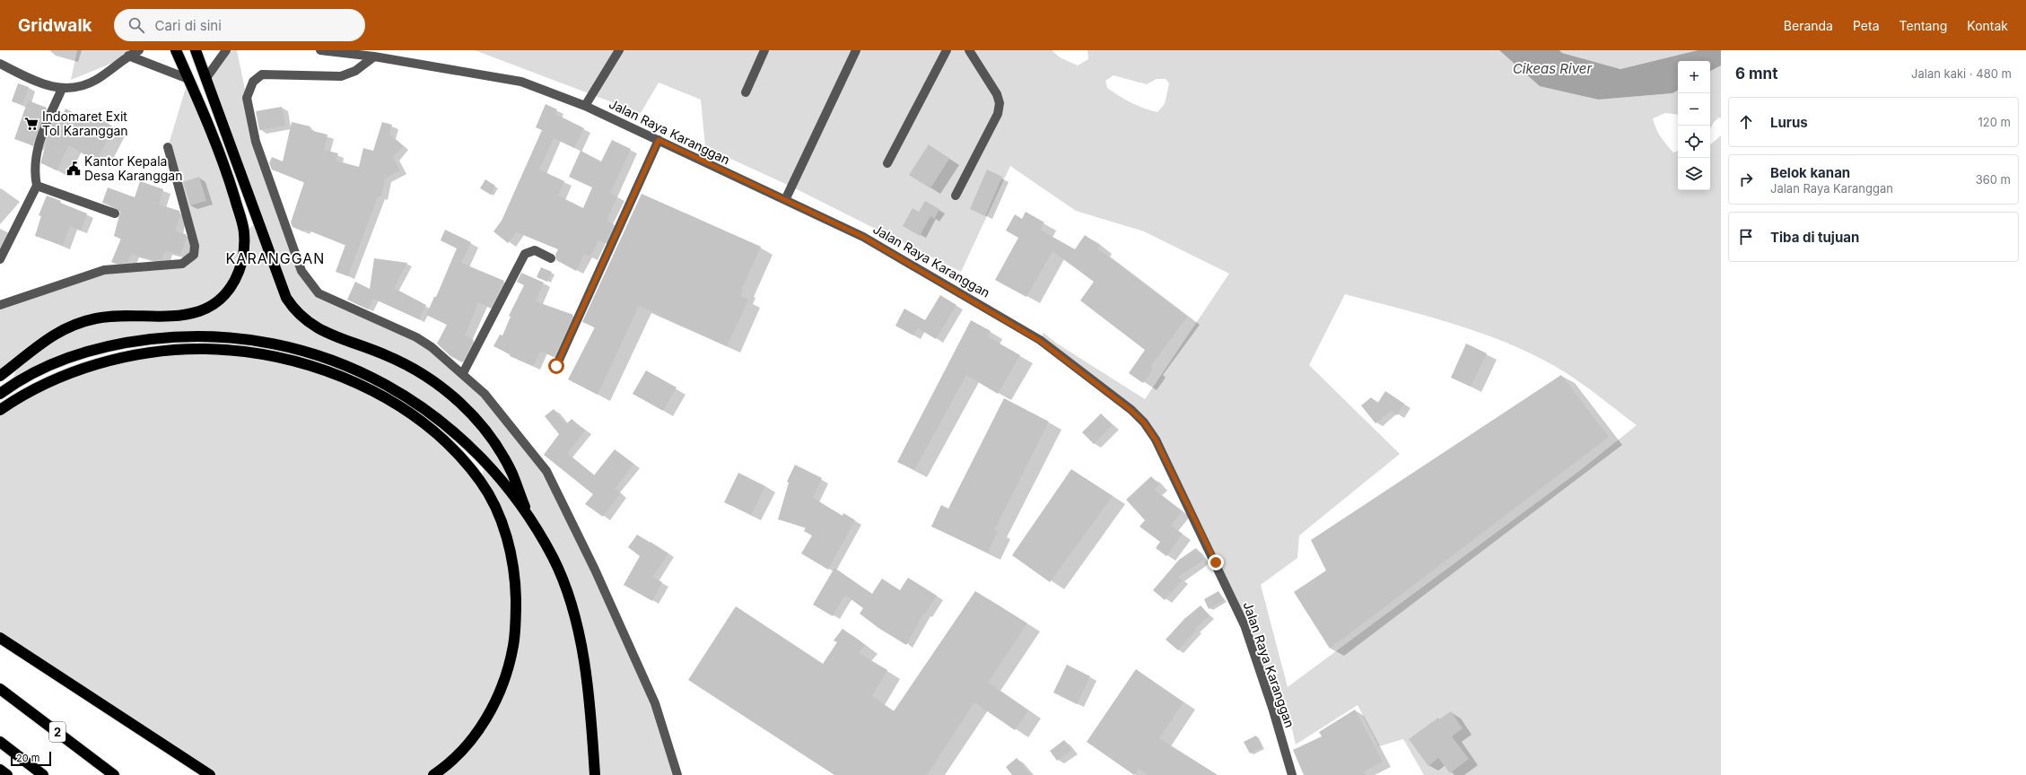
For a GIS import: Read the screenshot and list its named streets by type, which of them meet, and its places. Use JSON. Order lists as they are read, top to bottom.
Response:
{
  "streets": {
    "highway": ["2"],
    "street": ["Jalan Raya Karanggan"]
  },
  "districts": ["KARANGGAN"],
  "water": ["Cikeas River"],
  "places": {
    "supermarket": ["Indomaret Exit Tol Karanggan"],
    "public building": ["Kantor Kepala Desa Karanggan"]
  },
  "scale_bar": "20 m",
  "page": {
    "header": "Gridwalk",
    "search": "Cari di sini",
    "nav": [
      "Beranda",
      "Peta",
      "Tentang",
      "Kontak"
    ],
    "heading": ["6 mnt", "Jalan kaki · 480 m"],
    "map_buttons": ["+", "−"],
    "list": [
      ["Lurus", "120 m"],
      ["Belok kanan", "Jalan Raya Karanggan", "360 m"],
      "Tiba di tujuan"
    ],
    "scale": "20 m"
  }
}
